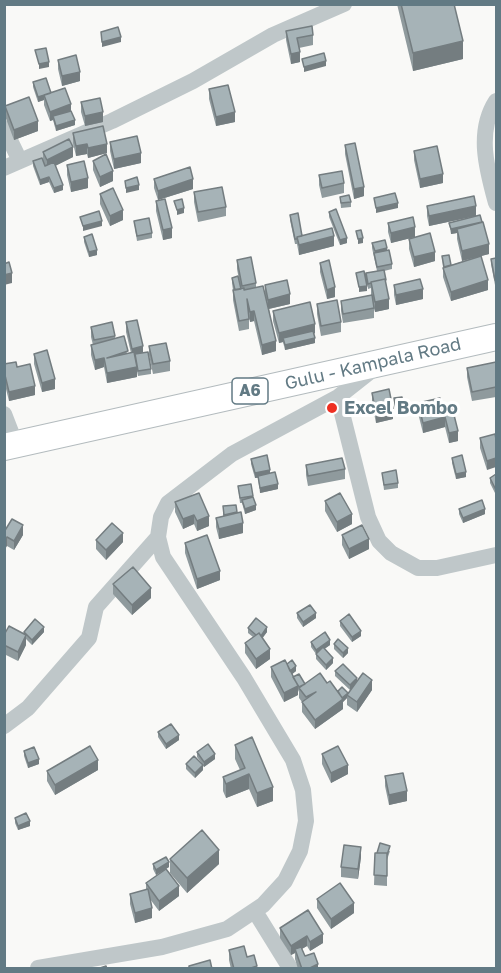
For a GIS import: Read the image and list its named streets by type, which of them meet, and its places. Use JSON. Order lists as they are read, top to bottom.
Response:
{
  "streets": {
    "main road": ["Gulu - Kampala Road", "A6"]
  },
  "places": ["Excel Bombo"]
}
